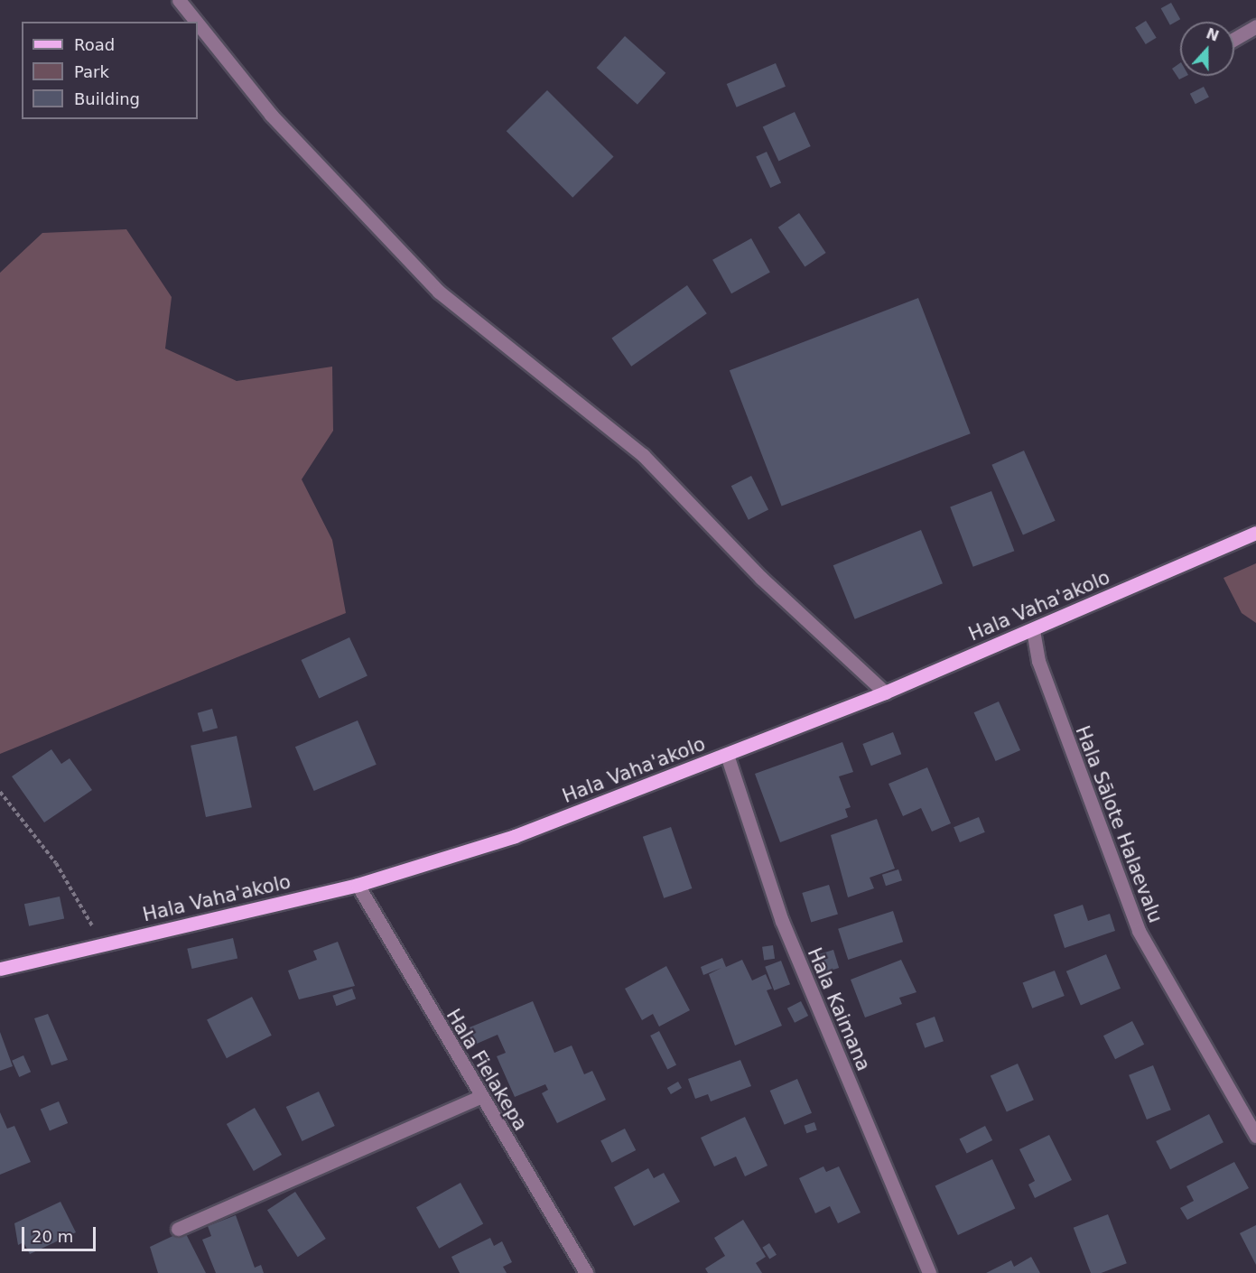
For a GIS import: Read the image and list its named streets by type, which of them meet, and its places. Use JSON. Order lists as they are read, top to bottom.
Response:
{
  "streets": {
    "main road": ["Hala Vaha'akolo"],
    "street": ["Hala Sālote Halaevalu", "Hala Kaimana", "Hala Fielakepa"]
  },
  "crossings": [
    ["Hala Vaha'akolo", "Hala Sālote Halaevalu"],
    ["Hala Vaha'akolo", "Hala Kaimana"],
    ["Hala Vaha'akolo", "Hala Fielakepa"]
  ],
  "legend": ["Road", "Park", "Building"],
  "scale_bar": "20 m",
  "north": "top"
}
